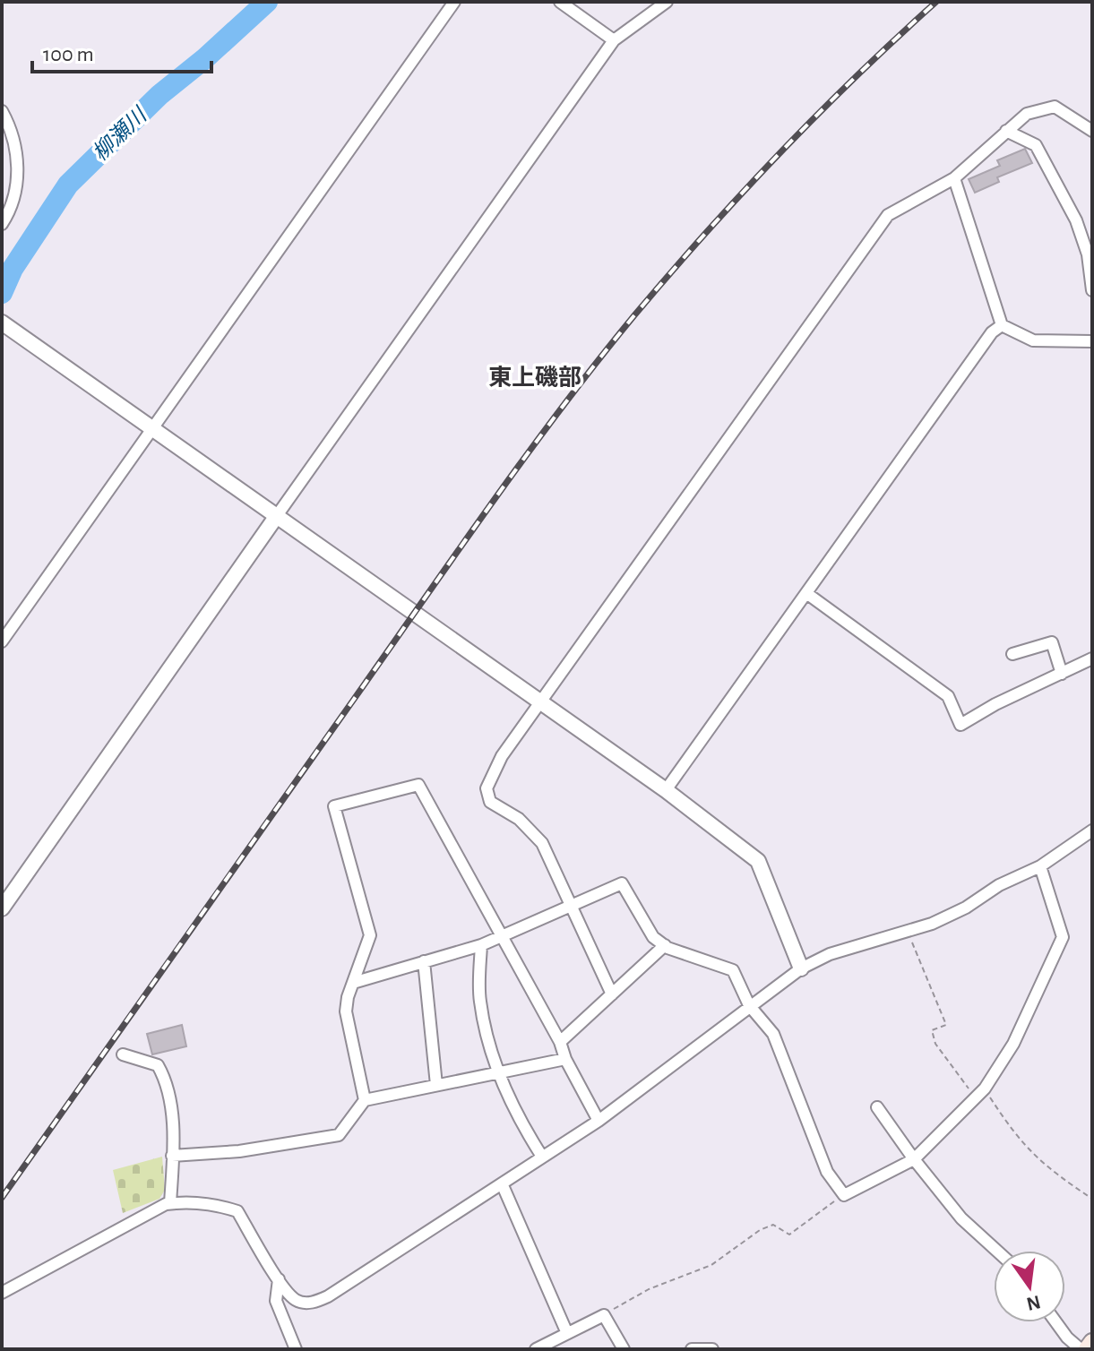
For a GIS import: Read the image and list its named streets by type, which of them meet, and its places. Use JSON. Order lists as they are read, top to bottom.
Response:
{
  "districts": ["東上磯部"],
  "water": ["柳瀬川"],
  "scale_bar": "100 m",
  "north": "bottom"
}
